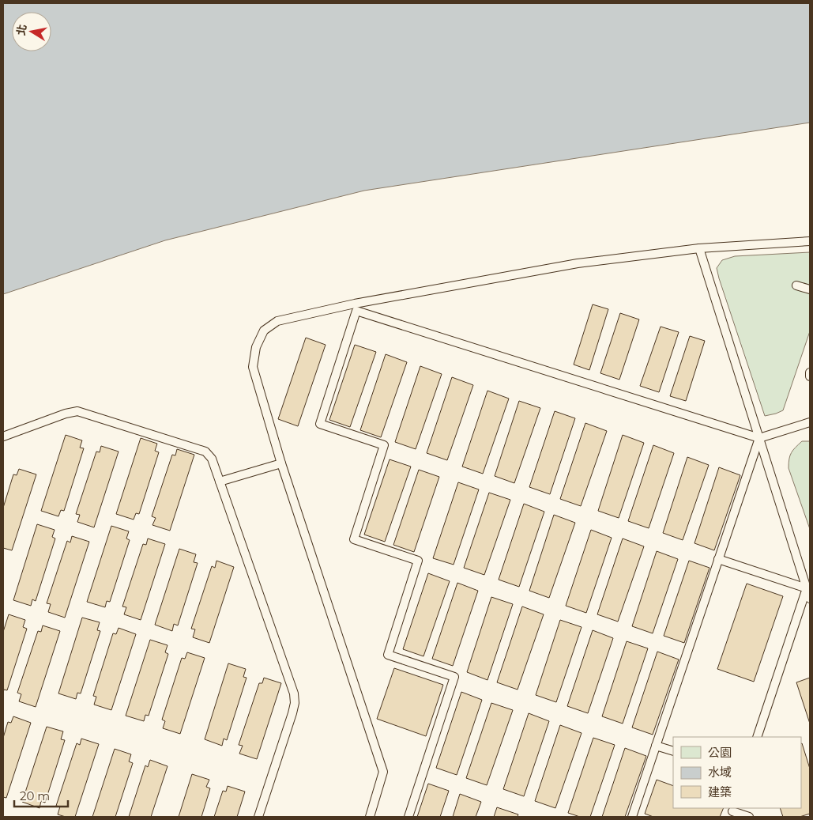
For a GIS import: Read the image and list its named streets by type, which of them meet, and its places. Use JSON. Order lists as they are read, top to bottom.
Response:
{
  "legend": ["公園", "水域", "建築"],
  "scale_bar": "20 m",
  "north": "left"
}
